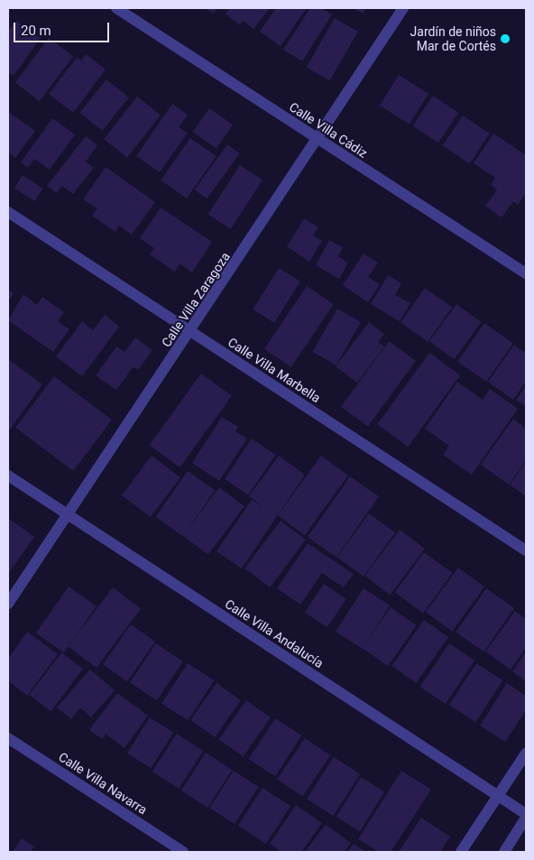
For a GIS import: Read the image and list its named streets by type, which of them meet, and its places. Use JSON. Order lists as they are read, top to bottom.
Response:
{
  "streets": {
    "street": [
      "Calle Villa Cádiz",
      "Calle Villa Zaragoza",
      "Calle Villa Marbella",
      "Calle Villa Andalucía",
      "Calle Villa Navarra"
    ]
  },
  "crossings": [
    ["Calle Villa Cádiz", "Calle Villa Zaragoza"],
    ["Calle Villa Zaragoza", "Calle Villa Marbella"],
    ["Calle Villa Zaragoza", "Calle Villa Andalucía"]
  ],
  "places": ["Jardín de niños Mar de Cortés"],
  "scale_bar": "20 m"
}
